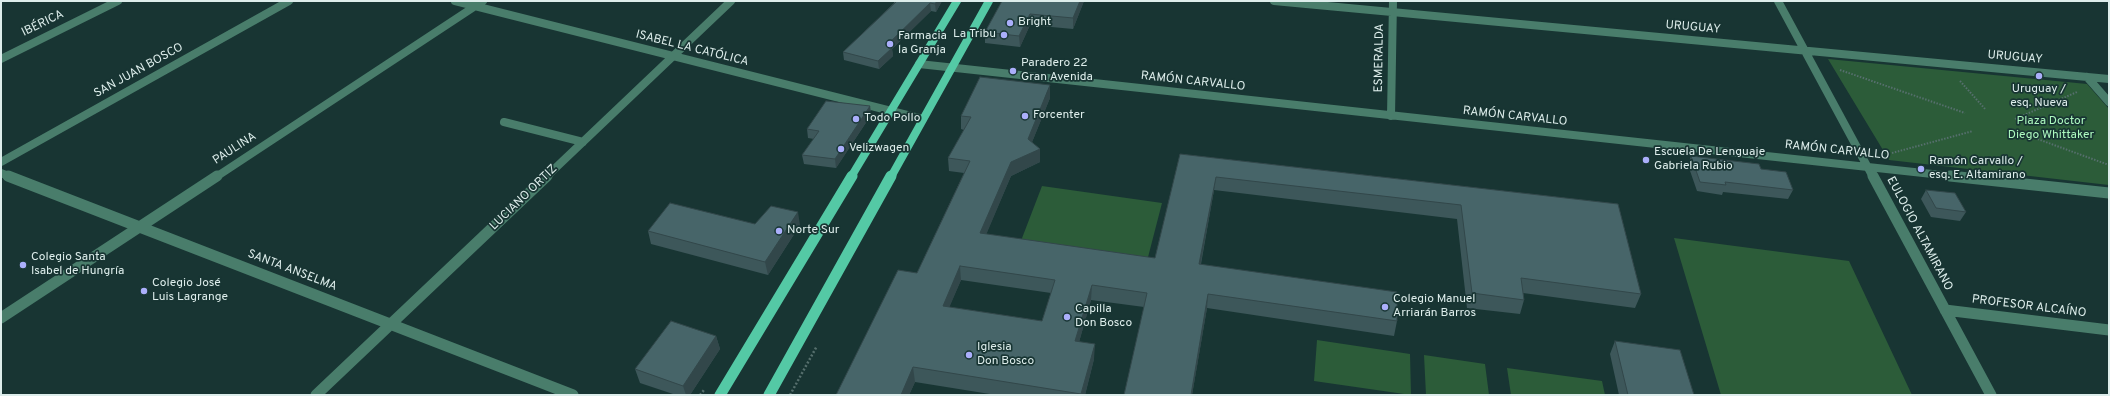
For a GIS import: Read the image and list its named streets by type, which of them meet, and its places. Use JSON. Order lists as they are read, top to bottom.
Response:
{
  "streets": {
    "street": [
      "IBÉRICA",
      "URUGUAY",
      "ISABEL LA CATÓLICA",
      "ESMERALDA",
      "SAN JUAN BOSCO",
      "RAMÓN CARVALLO",
      "PAULINA",
      "LUCIANO ORTIZ",
      "EULOGIO ALTAMIRANO",
      "SANTA ANSELMA",
      "PROFESOR ALCAÍNO"
    ]
  },
  "crossings": [
    ["URUGUAY", "ESMERALDA"],
    ["URUGUAY", "EULOGIO ALTAMIRANO"],
    ["ISABEL LA CATÓLICA", "PAULINA"],
    ["ISABEL LA CATÓLICA", "LUCIANO ORTIZ"],
    ["ESMERALDA", "RAMÓN CARVALLO"],
    ["RAMÓN CARVALLO", "EULOGIO ALTAMIRANO"],
    ["PAULINA", "SANTA ANSELMA"],
    ["LUCIANO ORTIZ", "SANTA ANSELMA"],
    ["EULOGIO ALTAMIRANO", "PROFESOR ALCAÍNO"]
  ],
  "parks": ["Plaza Doctor Diego Whittaker"],
  "places": [
    "Bright",
    "La Tribu",
    "Farmacia la Granja",
    "Paradero 22 Gran Avenida",
    "Uruguay / esq. Nueva",
    "Forcenter",
    "Todo Pollo",
    "Velizwagen",
    "Escuela De Lenguaje Gabriela Rubio",
    "Ramón Carvallo / esq. E. Altamirano",
    "Norte Sur",
    "Colegio Santa Isabel de Hungría",
    "Colegio José Luis Lagrange",
    "Colegio Manuel Arriarán Barros",
    "Capilla Don Bosco",
    "Iglesia Don Bosco"
  ]
}
